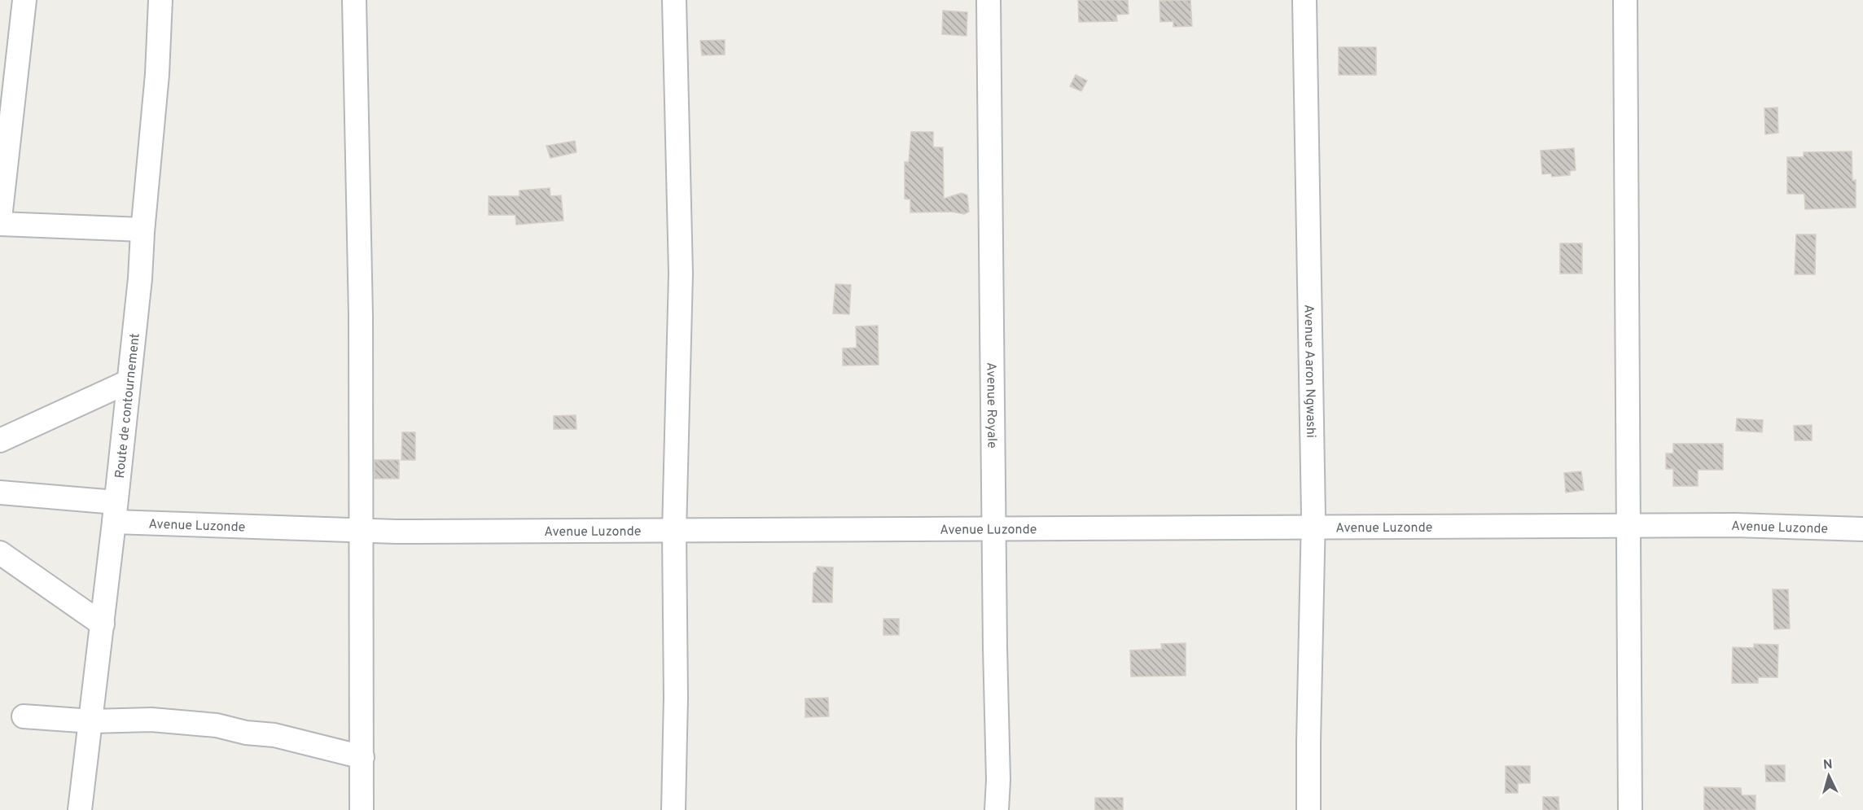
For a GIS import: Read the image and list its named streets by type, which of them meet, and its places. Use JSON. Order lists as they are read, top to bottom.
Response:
{
  "streets": {
    "street": [
      "Avenue Aaron Ngwashi",
      "Route de contournement",
      "Avenue Royale",
      "Avenue Luzonde"
    ]
  },
  "crossings": [
    ["Avenue Aaron Ngwashi", "Avenue Luzonde"],
    ["Route de contournement", "Avenue Luzonde"],
    ["Avenue Royale", "Avenue Luzonde"]
  ],
  "north": "top"
}
